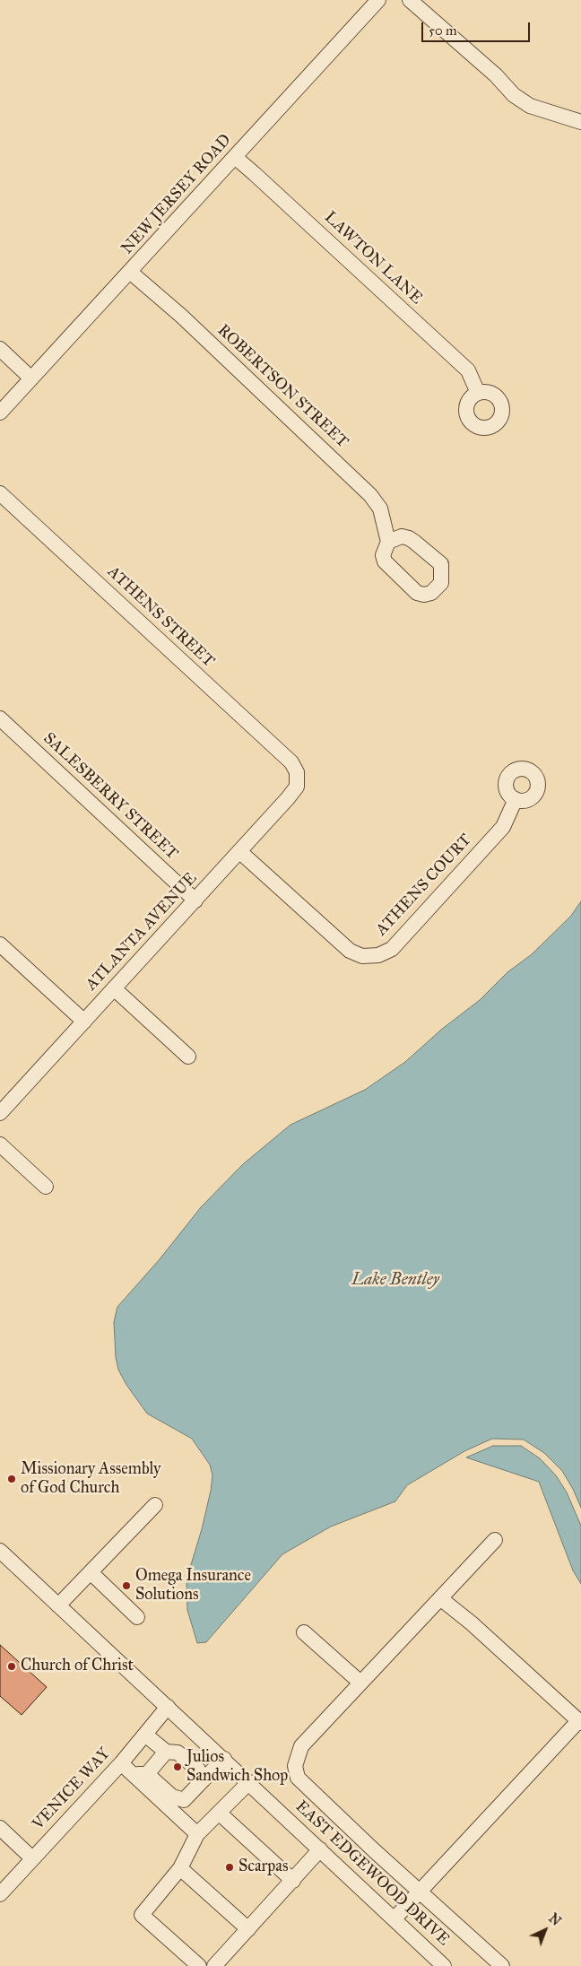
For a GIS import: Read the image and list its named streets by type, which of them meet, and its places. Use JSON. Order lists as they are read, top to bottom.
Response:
{
  "streets": {
    "street": [
      "NEW JERSEY ROAD",
      "LAWTON LANE",
      "ROBERTSON STREET",
      "ATHENS STREET",
      "SALESBERRY STREET",
      "ATHENS COURT",
      "ATLANTA AVENUE",
      "VENICE WAY",
      "EAST EDGEWOOD DRIVE"
    ]
  },
  "crossings": [
    ["NEW JERSEY ROAD", "LAWTON LANE"],
    ["NEW JERSEY ROAD", "ROBERTSON STREET"],
    ["ATHENS STREET", "ATLANTA AVENUE"],
    ["SALESBERRY STREET", "ATLANTA AVENUE"],
    ["ATHENS COURT", "ATLANTA AVENUE"],
    ["VENICE WAY", "EAST EDGEWOOD DRIVE"]
  ],
  "water": ["Lake Bentley"],
  "places": [
    "Missionary Assembly of God Church",
    "Omega Insurance Solutions",
    "Church of Christ",
    "Julios Sandwich Shop",
    "Scarpas"
  ],
  "scale_bar": "50 m",
  "north": "top right"
}
